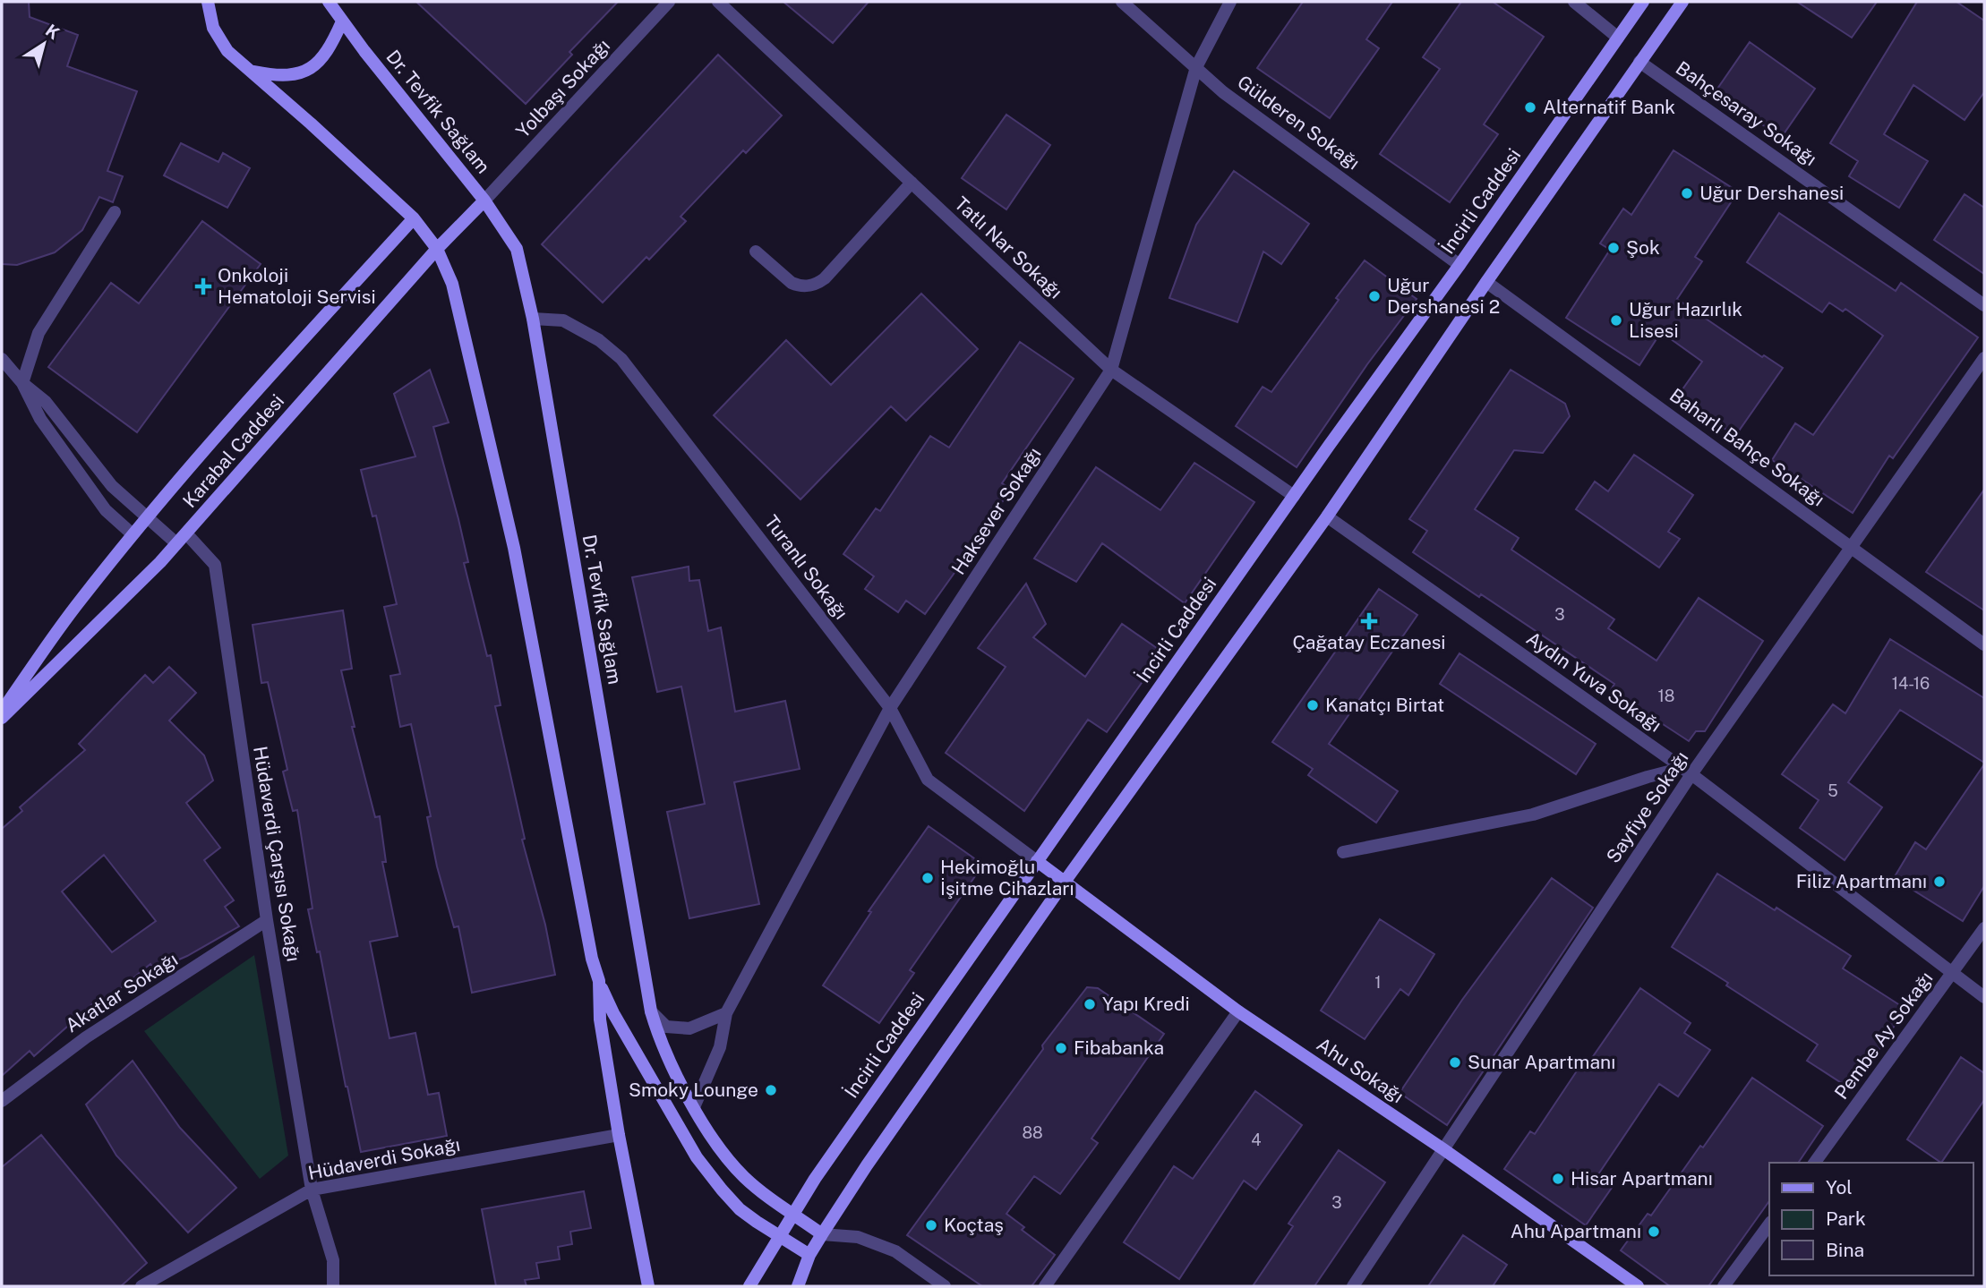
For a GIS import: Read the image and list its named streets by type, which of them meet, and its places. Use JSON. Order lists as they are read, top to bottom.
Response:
{
  "streets": {
    "main road": [
      "Dr. Tevfik Sağlam",
      "İncirli Caddesi",
      "Karabal Caddesi",
      "Ahu Sokağı"
    ],
    "street": [
      "Yolbaşı Sokağı",
      "Bahçesaray Sokağı",
      "Gülderen Sokağı",
      "Tatlı Nar Sokağı",
      "Baharlı Bahçe Sokağı",
      "Haksever Sokağı",
      "Turanlı Sokağı",
      "Aydın Yuva Sokağı",
      "Sayfiye Sokağı",
      "Hüdaverdi Çarşısı Sokağı",
      "Akatlar Sokağı",
      "Pembe Ay Sokağı",
      "Hüdaverdi Sokağı"
    ]
  },
  "crossings": [
    ["Yolbaşı Sokağı", "Dr. Tevfik Sağlam"],
    ["Yolbaşı Sokağı", "Karabal Caddesi"],
    ["Dr. Tevfik Sağlam", "İncirli Caddesi"],
    ["Dr. Tevfik Sağlam", "Karabal Caddesi"],
    ["Dr. Tevfik Sağlam", "Haksever Sokağı"],
    ["Dr. Tevfik Sağlam", "Turanlı Sokağı"],
    ["Gülderen Sokağı", "İncirli Caddesi"],
    ["Gülderen Sokağı", "Haksever Sokağı"],
    ["İncirli Caddesi", "Tatlı Nar Sokağı"],
    ["İncirli Caddesi", "Turanlı Sokağı"],
    ["İncirli Caddesi", "Ahu Sokağı"],
    ["Tatlı Nar Sokağı", "Haksever Sokağı"],
    ["Baharlı Bahçe Sokağı", "Sayfiye Sokağı"],
    ["Karabal Caddesi", "Hüdaverdi Çarşısı Sokağı"],
    ["Haksever Sokağı", "Turanlı Sokağı"],
    ["Turanlı Sokağı", "Ahu Sokağı"],
    ["Aydın Yuva Sokağı", "Sayfiye Sokağı"],
    ["Aydın Yuva Sokağı", "Pembe Ay Sokağı"],
    ["Sayfiye Sokağı", "Ahu Sokağı"],
    ["Hüdaverdi Çarşısı Sokağı", "Akatlar Sokağı"],
    ["Hüdaverdi Çarşısı Sokağı", "Hüdaverdi Sokağı"]
  ],
  "places": {
    "other": [
      "Alternatif Bank",
      "Uğur Dershanesi",
      "Şok",
      "Uğur Dershanesi 2",
      "Uğur Hazırlık Lisesi",
      "Kanatçı Birtat",
      "Hekimoğlu İşitme Cihazları",
      "Filiz Apartmanı",
      "Yapı Kredi",
      "Fibabanka",
      "Sunar Apartmanı",
      "Smoky Lounge",
      "Hisar Apartmanı",
      "Koçtaş",
      "Ahu Apartmanı"
    ],
    "health": ["Onkoloji Hematoloji Servisi", "Çağatay Eczanesi"]
  },
  "house_numbers": [
    "3",
    "14-16",
    "18",
    "5",
    "1",
    "88",
    "4",
    "3"
  ],
  "legend": ["Yol", "Park", "Bina"],
  "north": "top right"
}
